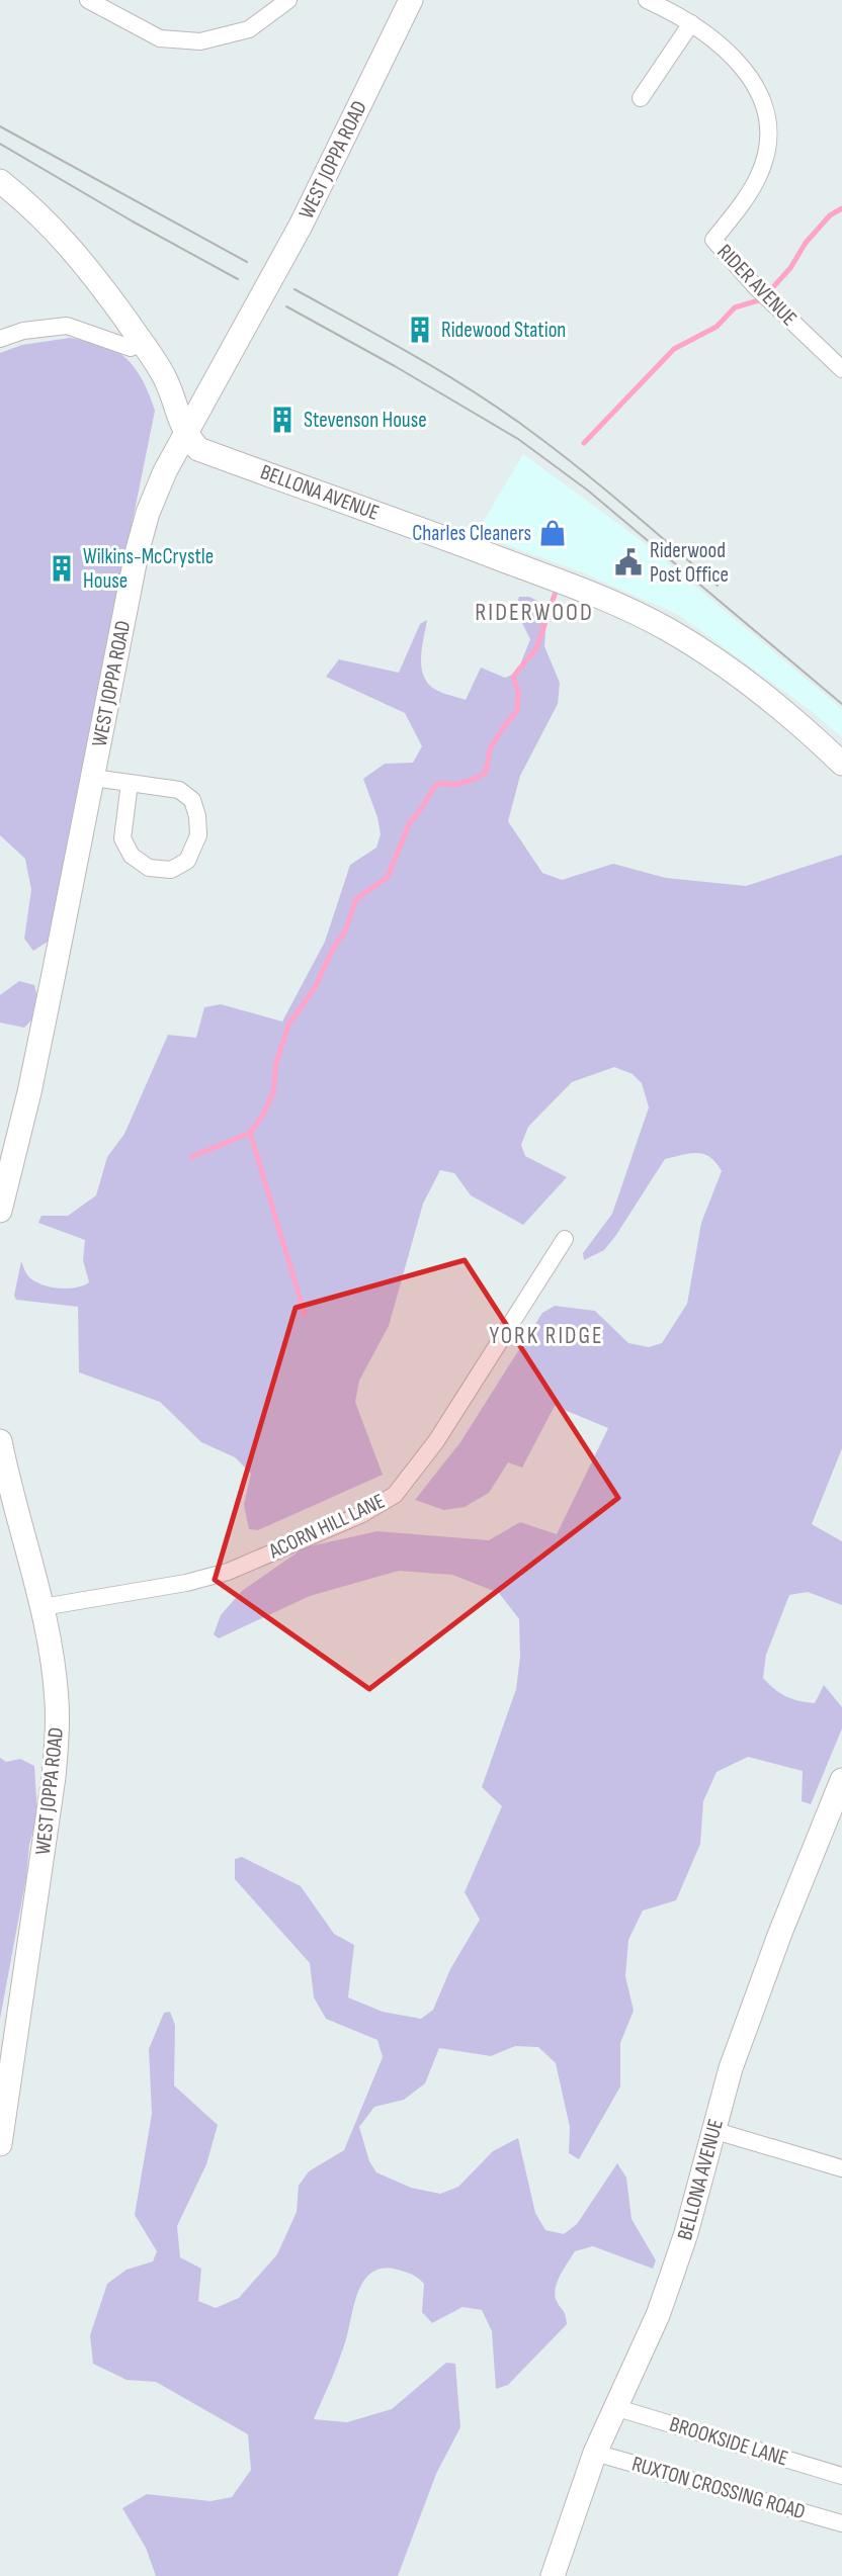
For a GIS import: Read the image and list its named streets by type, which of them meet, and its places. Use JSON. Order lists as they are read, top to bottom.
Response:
{
  "streets": {
    "street": [
      "WEST JOPPA ROAD",
      "RIDER AVENUE",
      "BELLONA AVENUE",
      "ACORN HILL LANE",
      "BROOKSIDE LANE",
      "RUXTON CROSSING ROAD"
    ]
  },
  "crossings": [
    ["WEST JOPPA ROAD", "BELLONA AVENUE"],
    ["WEST JOPPA ROAD", "ACORN HILL LANE"],
    ["BELLONA AVENUE", "BROOKSIDE LANE"],
    ["BELLONA AVENUE", "RUXTON CROSSING ROAD"]
  ],
  "districts": ["RIDERWOOD", "YORK RIDGE"],
  "places": {
    "building": ["Ridewood Station", "Stevenson House", "Wilkins-McCrystle House"],
    "shop": ["Charles Cleaners"],
    "public building": ["Riderwood Post Office"]
  }
}
